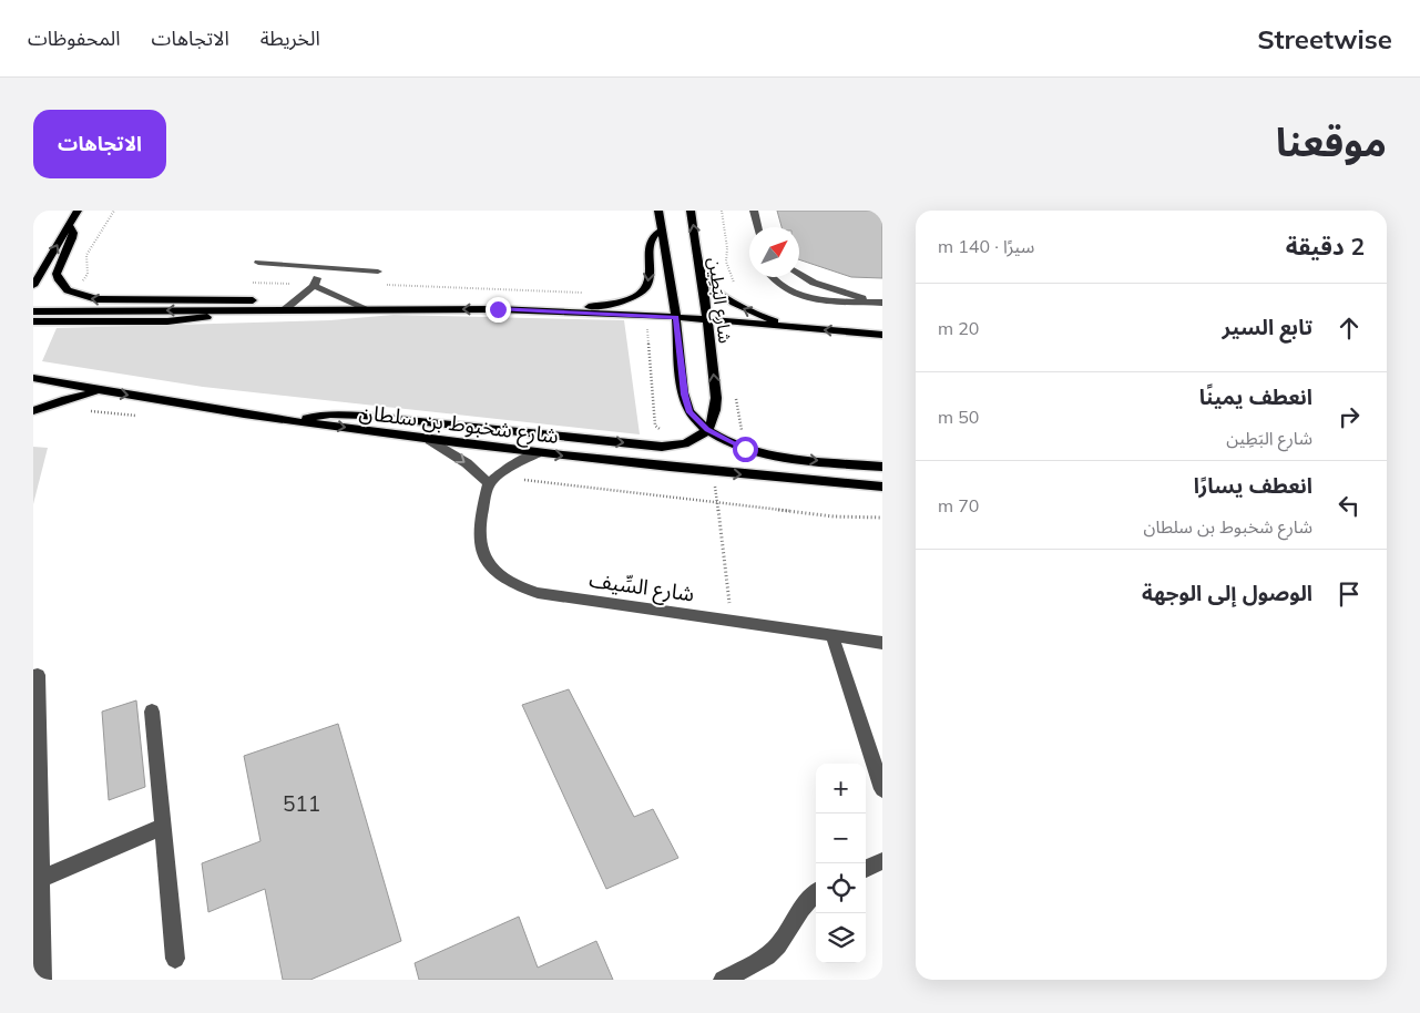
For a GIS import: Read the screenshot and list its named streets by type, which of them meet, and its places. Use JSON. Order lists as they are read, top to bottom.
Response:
{
  "streets": {
    "main road": ["شارع البَطِين", "شارع شخبوط بن سلطان"],
    "street": ["شارع السِّيف"]
  },
  "house_numbers": ["511"],
  "north": "top right",
  "page": {
    "header": "Streetwise",
    "nav": ["الخريطة", "الاتجاهات", "المحفوظات"],
    "title": "موقعنا",
    "buttons": "الاتجاهات",
    "heading": ["2 دقيقة", "سيرًا · 140 m"],
    "list": [
      ["تابع السير", "20 m"],
      ["انعطف يمينًا", "شارع البَطِين", "50 m"],
      ["انعطف يسارًا", "شارع شخبوط بن سلطان", "70 m"],
      "الوصول إلى الوجهة"
    ],
    "map_buttons": ["+", "−"]
  }
}
